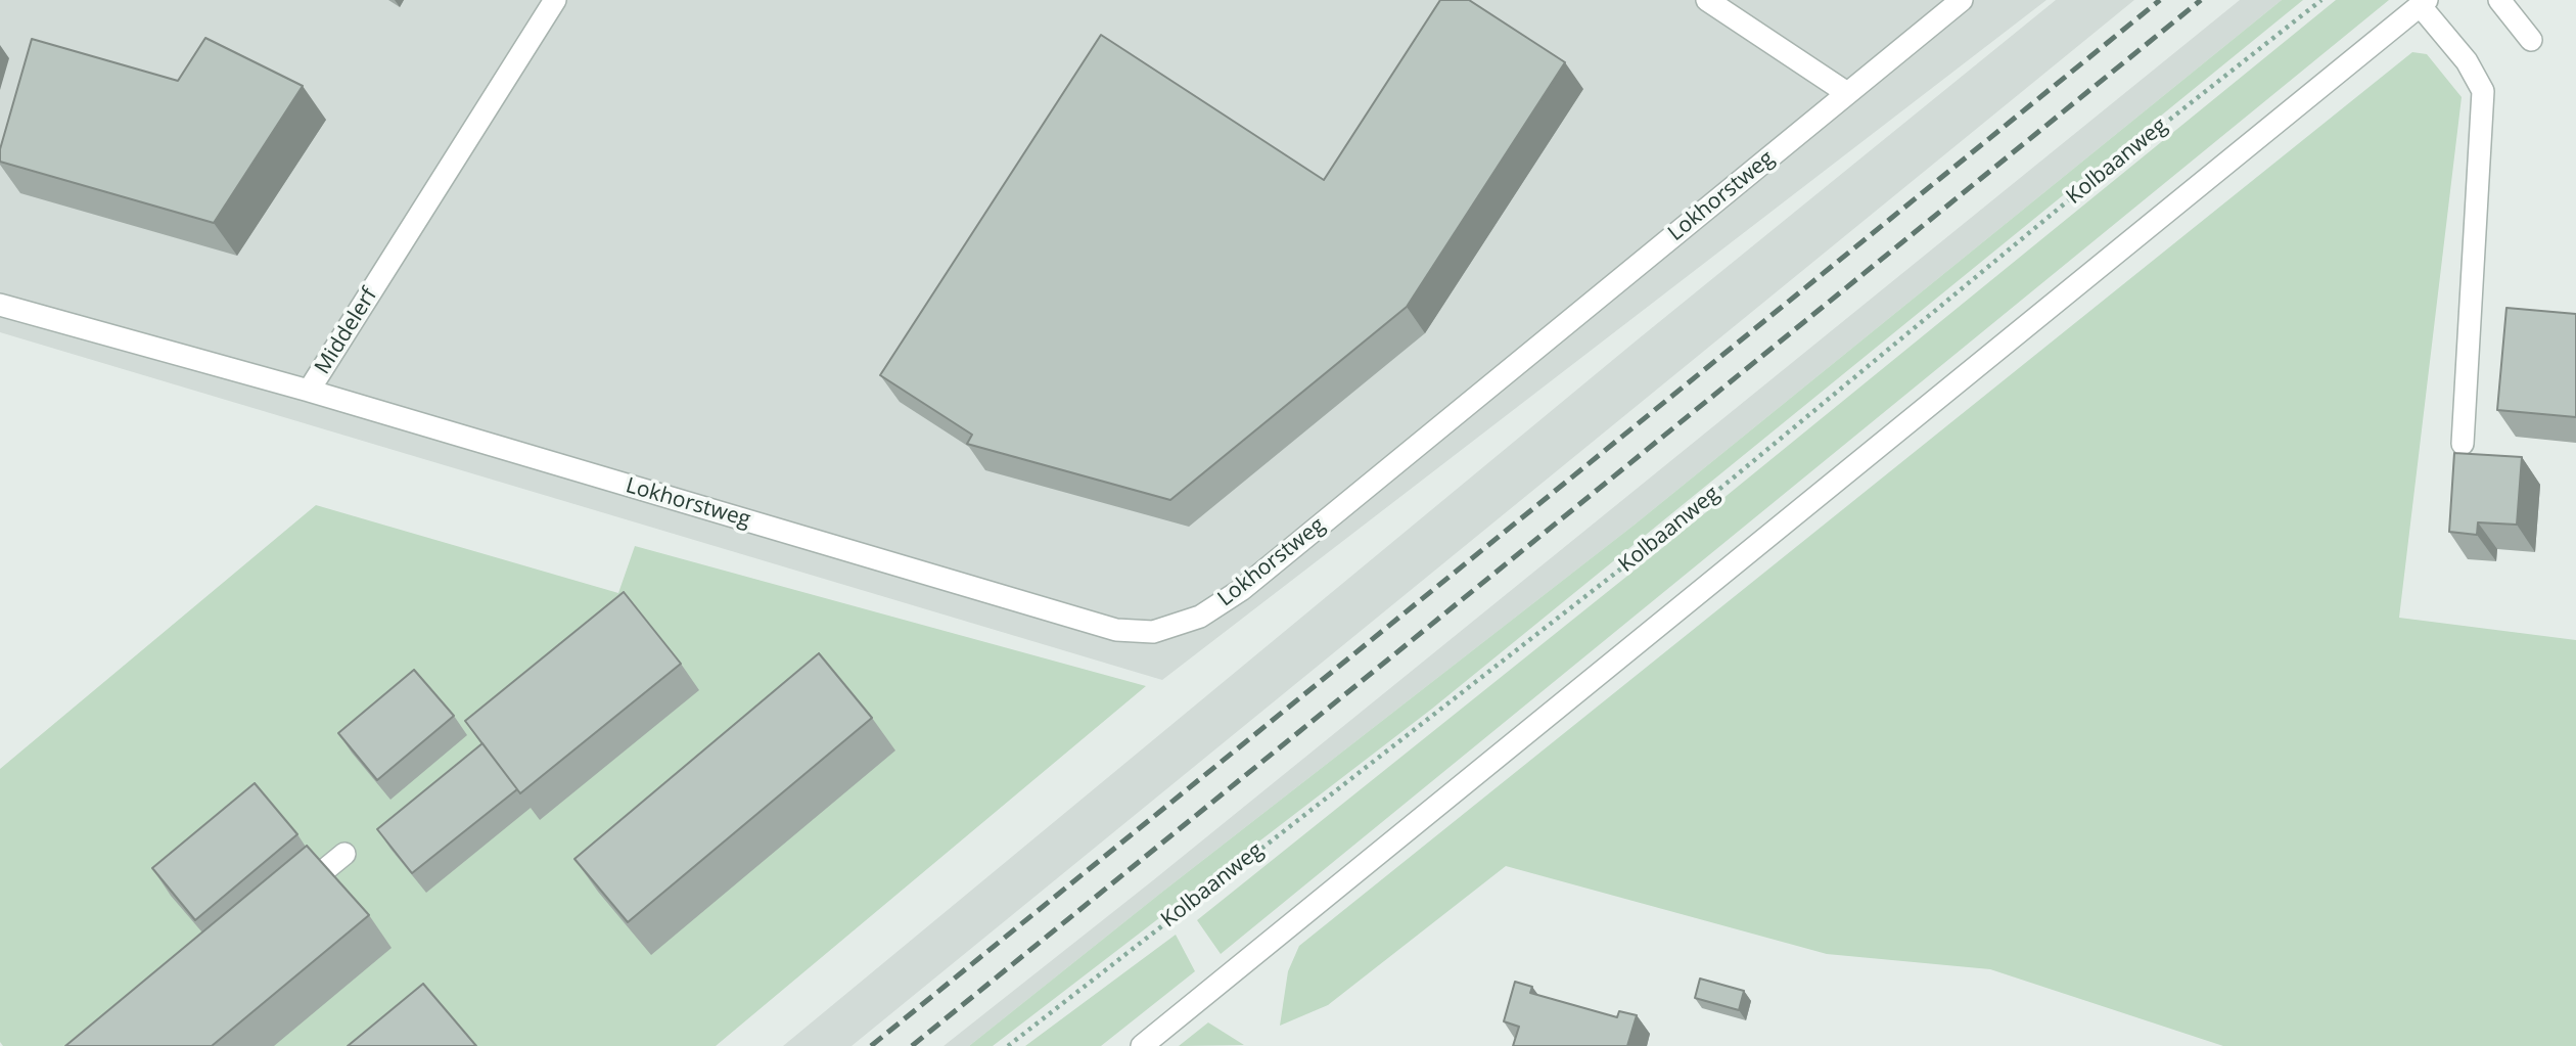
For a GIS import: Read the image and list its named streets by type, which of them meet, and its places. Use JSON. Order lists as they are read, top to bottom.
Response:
{
  "streets": {
    "street": ["Lokhorstweg", "Middelerf"],
    "path": ["Kolbaanweg"]
  },
  "crossings": [
    ["Lokhorstweg", "Middelerf"]
  ]
}
